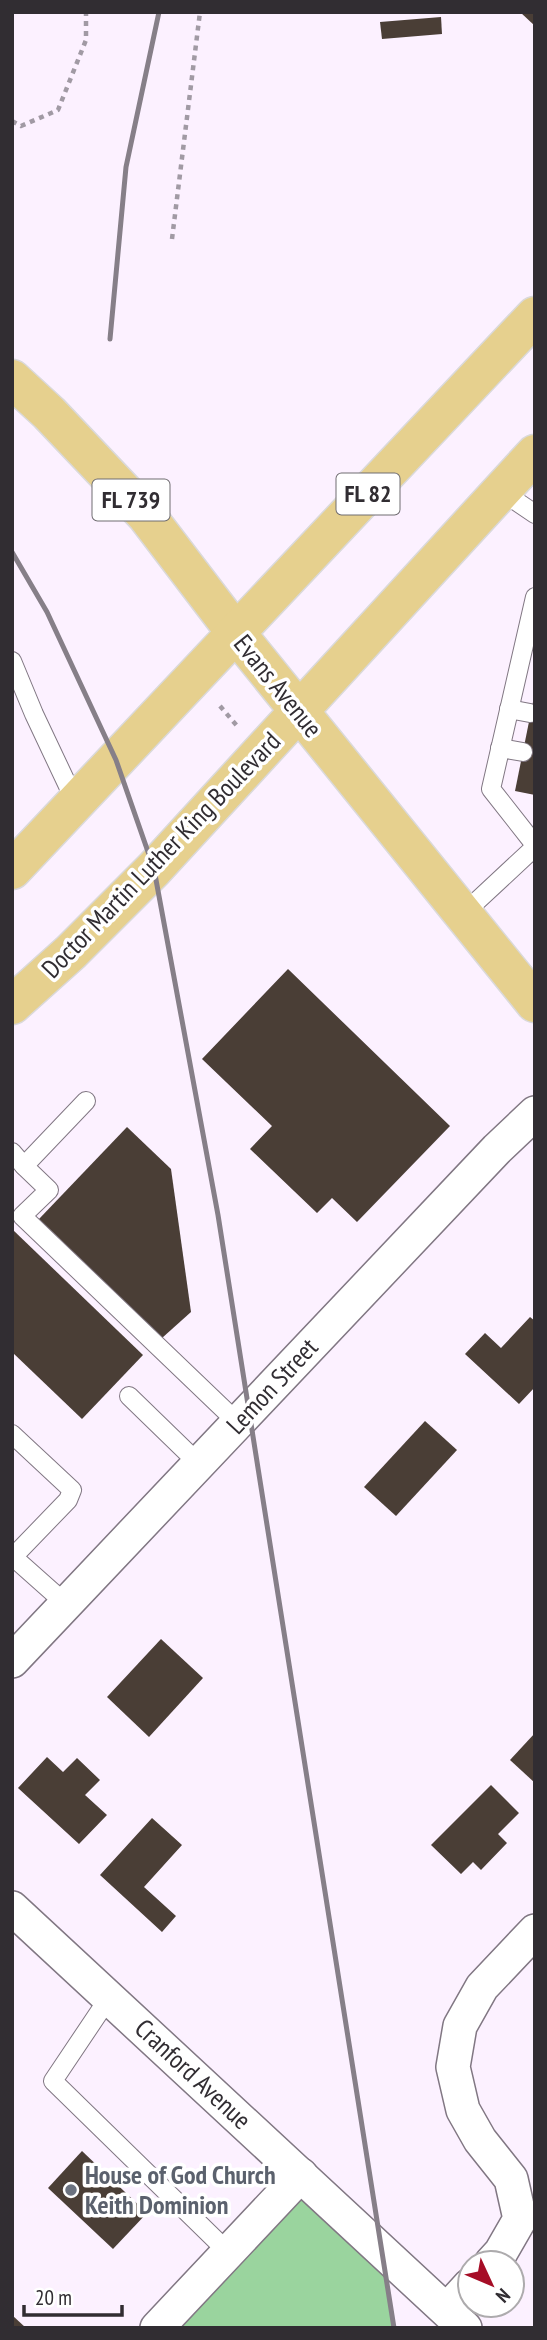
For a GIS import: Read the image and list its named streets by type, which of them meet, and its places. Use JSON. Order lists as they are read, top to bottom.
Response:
{
  "streets": {
    "main road": [
      "FL 82",
      "FL 739",
      "Evans Avenue",
      "Doctor Martin Luther King Boulevard"
    ],
    "street": ["Lemon Street", "Cranford Avenue"]
  },
  "crossings": [
    ["FL 82", "Evans Avenue"],
    ["Evans Avenue", "Doctor Martin Luther King Boulevard"]
  ],
  "places": ["House of God Church Keith Dominion"],
  "scale_bar": "20 m",
  "north": "bottom right"
}
